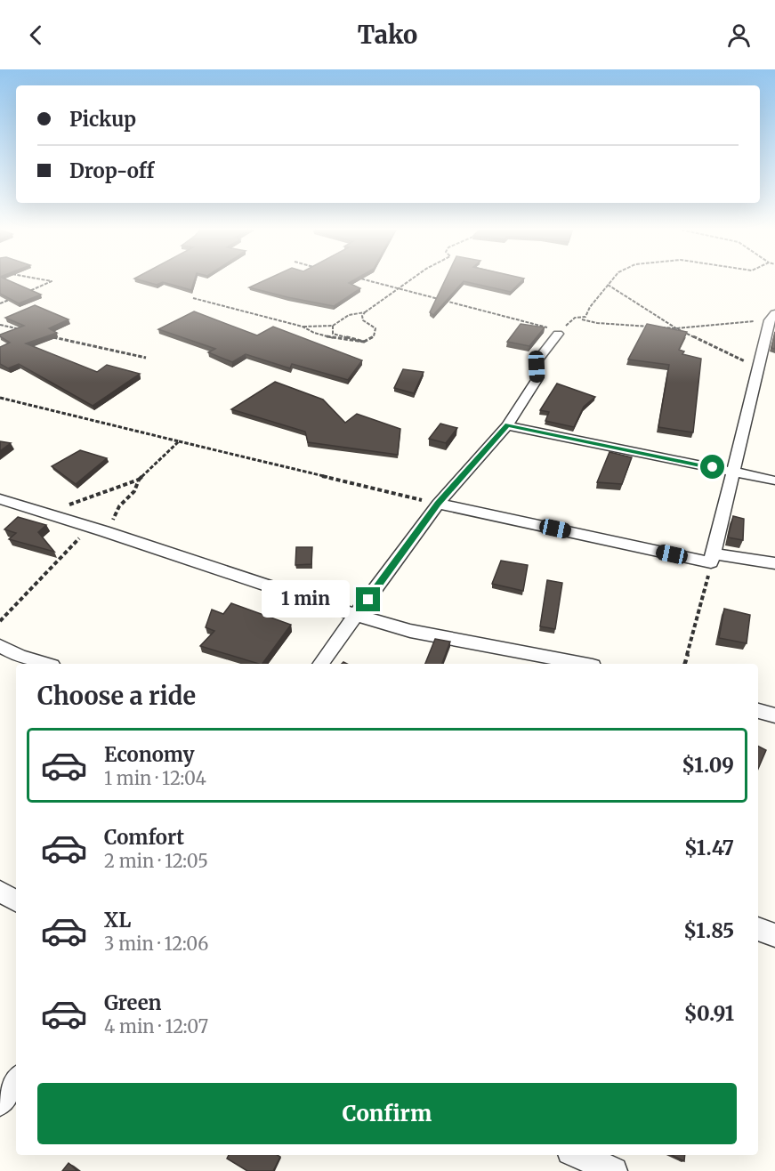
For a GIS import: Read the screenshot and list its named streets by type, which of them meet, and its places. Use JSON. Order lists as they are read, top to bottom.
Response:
{
  "page": {
    "header": "Tako",
    "banner": ["Pickup", "Drop-off"],
    "bubble": "1 min",
    "heading": "Choose a ride",
    "list": [
      {
        "name": "Economy",
        "note": "1 min · 12:04",
        "value": "$1.09"
      },
      {
        "name": "Comfort",
        "note": "2 min · 12:05",
        "value": "$1.47"
      },
      {
        "name": "XL",
        "note": "3 min · 12:06",
        "value": "$1.85"
      },
      {
        "name": "Green",
        "note": "4 min · 12:07",
        "value": "$0.91"
      }
    ],
    "buttons": "Confirm"
  }
}
